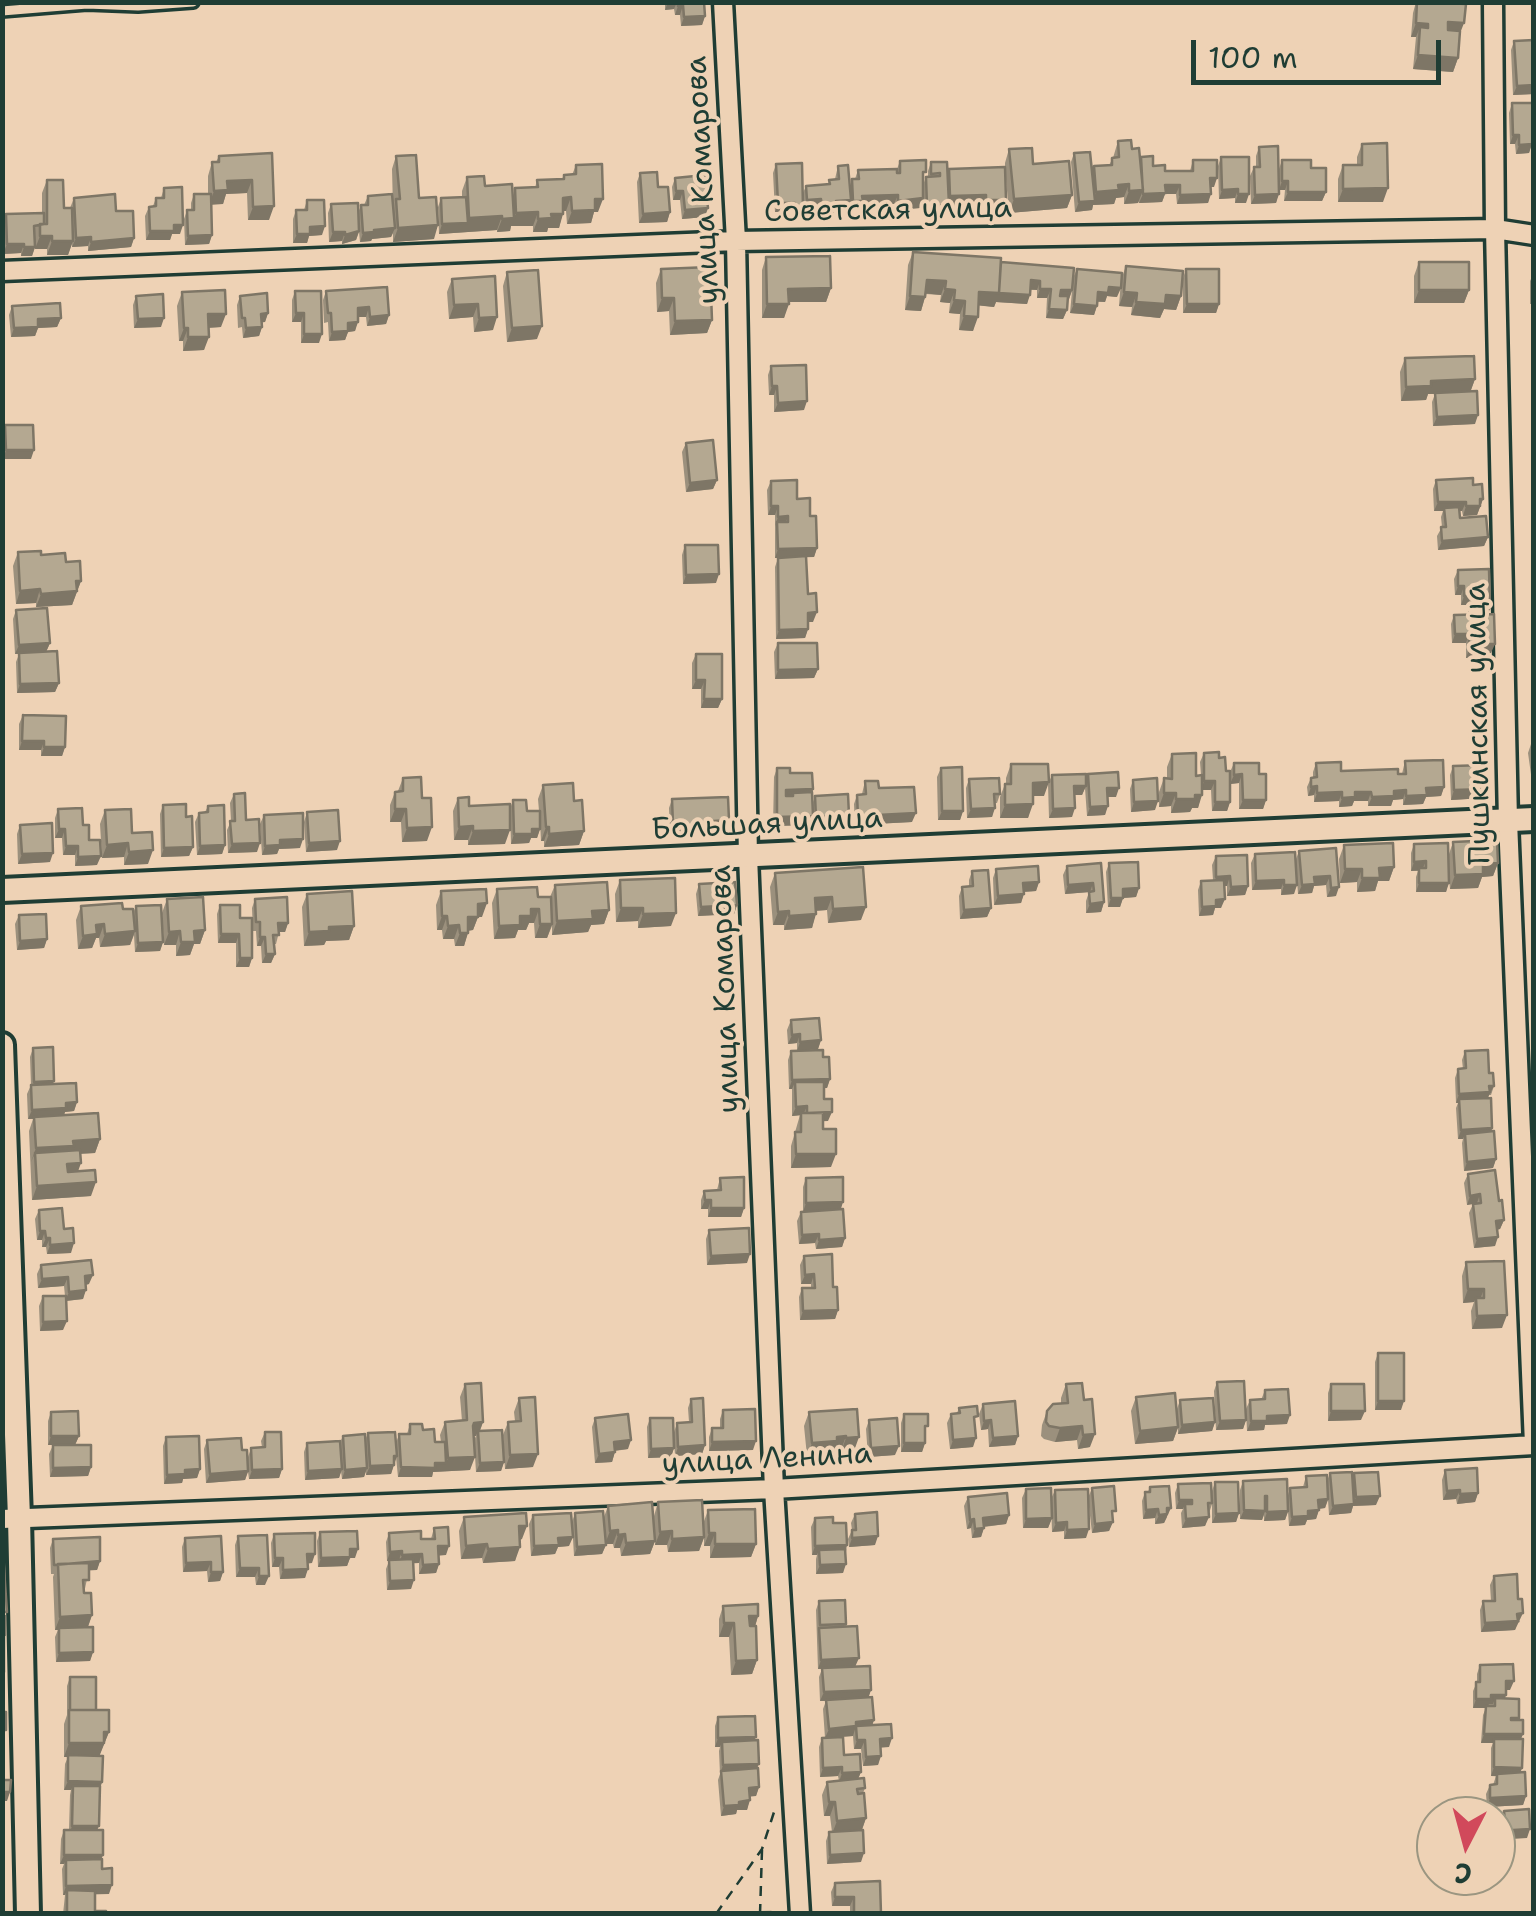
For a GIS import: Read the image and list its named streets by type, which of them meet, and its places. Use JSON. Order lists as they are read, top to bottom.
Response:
{
  "streets": {
    "street": [
      "улица Комарова",
      "Советская улица",
      "Пушкинская улица",
      "Большая улица",
      "улица Ленина"
    ]
  },
  "crossings": [
    ["улица Комарова", "Советская улица"],
    ["улица Комарова", "Большая улица"],
    ["улица Комарова", "улица Ленина"],
    ["Советская улица", "Пушкинская улица"],
    ["Пушкинская улица", "Большая улица"],
    ["Пушкинская улица", "улица Ленина"]
  ],
  "scale_bar": "100 m",
  "north": "bottom"
}
